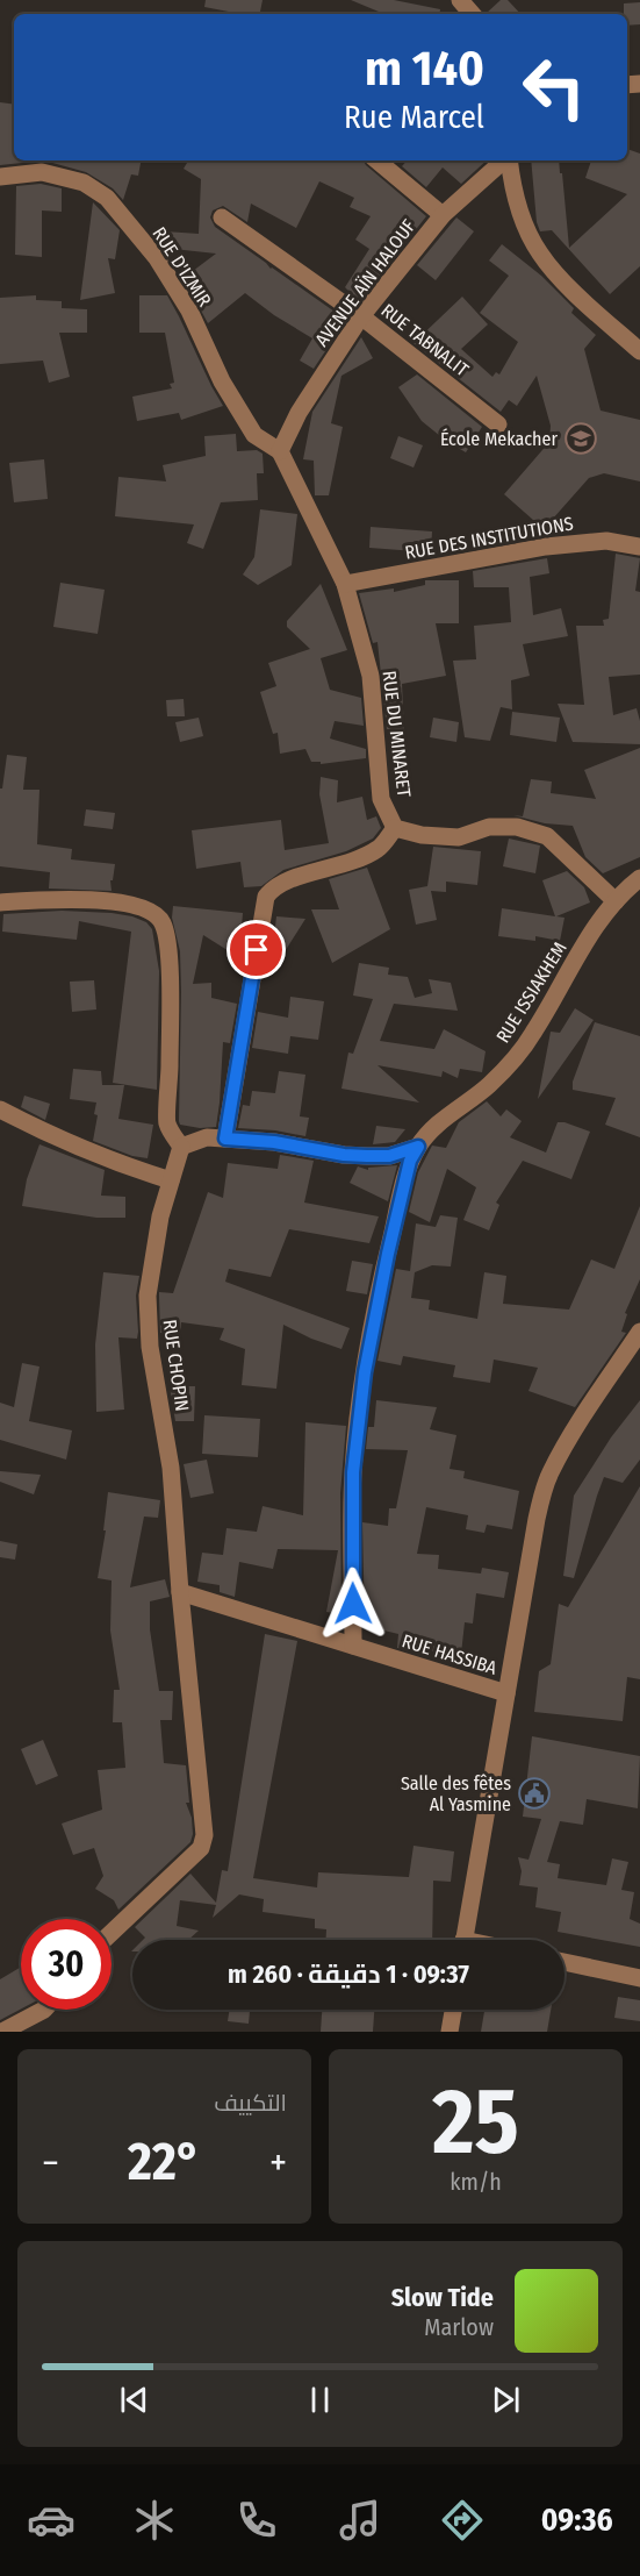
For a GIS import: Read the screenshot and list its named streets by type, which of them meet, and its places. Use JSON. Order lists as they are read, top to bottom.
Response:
{
  "streets": {
    "street": [
      "RUE D'IZMIR",
      "AVENUE AÏN HALOUF",
      "RUE TABNALIT",
      "RUE DES INSTITUTIONS",
      "RUE DU MINARET",
      "RUE ISSIAKHEM",
      "RUE CHOPIN",
      "RUE HASSIBA"
    ]
  },
  "crossings": [
    ["RUE D'IZMIR", "AVENUE AÏN HALOUF"],
    ["RUE D'IZMIR", "RUE DU MINARET"],
    ["AVENUE AÏN HALOUF", "RUE TABNALIT"],
    ["AVENUE AÏN HALOUF", "RUE DU MINARET"],
    ["RUE DES INSTITUTIONS", "RUE DU MINARET"],
    ["RUE CHOPIN", "RUE HASSIBA"]
  ],
  "places": {
    "school or university": ["École Mekacher"],
    "public building": ["Salle des fêtes Al Yasmine"]
  },
  "page": {
    "turn": ["140 m", "Rue Marcel"],
    "limit": "30",
    "trip": "09:37 · 1 دقيقة · 260 m",
    "tile": [
      ["25", "km/h"],
      "التكييف"
    ],
    "heat": ["−", "22°", "+"],
    "song": ["Slow Tide", "Marlow"],
    "tabs": "09:36"
  }
}
